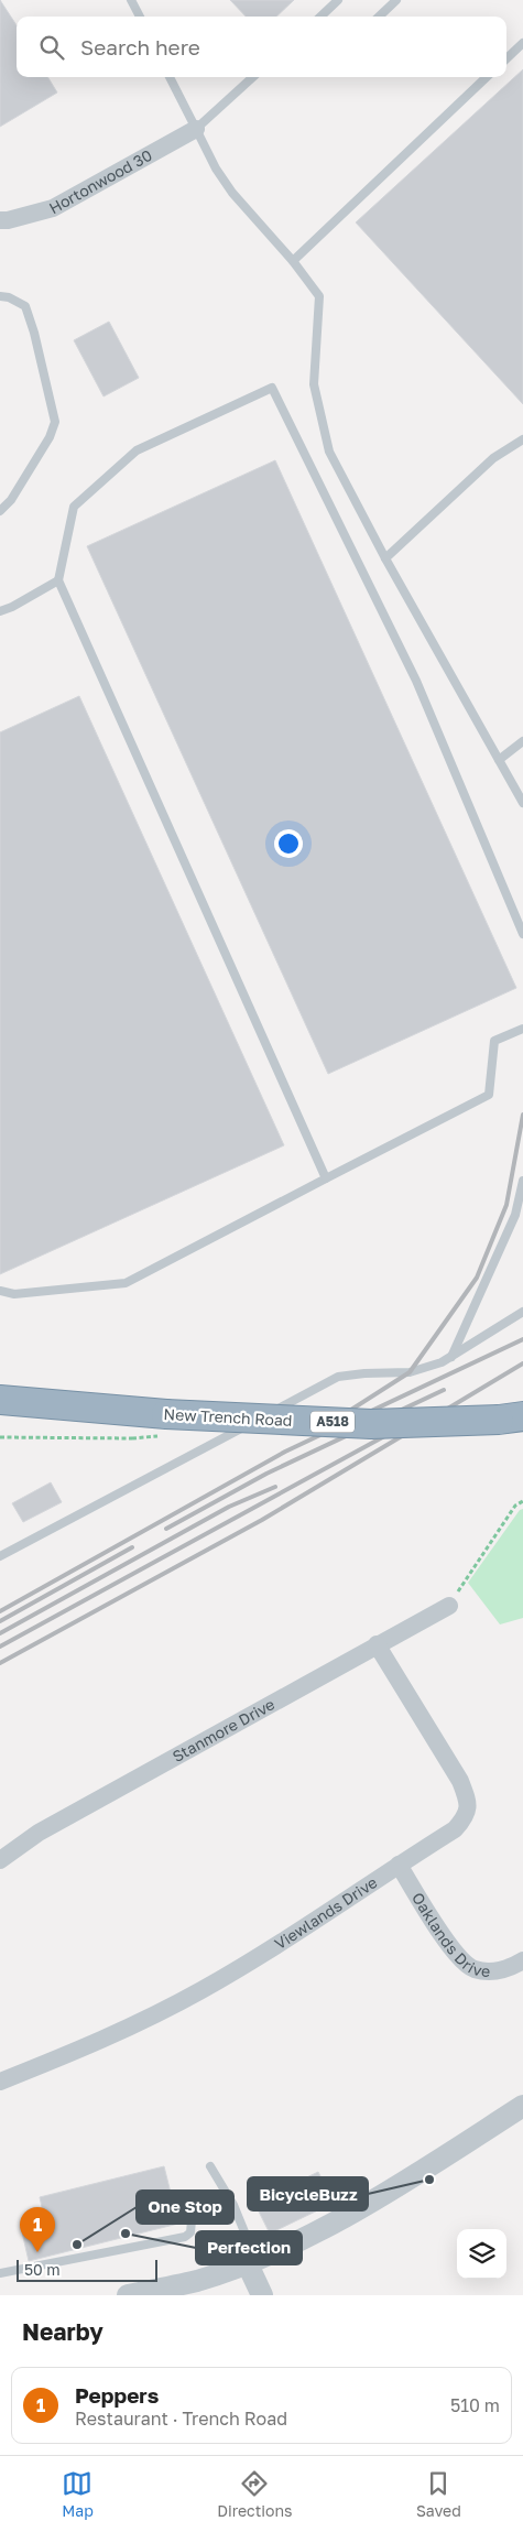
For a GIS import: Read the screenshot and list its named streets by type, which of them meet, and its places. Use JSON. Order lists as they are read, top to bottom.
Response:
{
  "streets": {
    "highway": ["New Trench Road", "A518"],
    "street": [
      "Hortonwood 30",
      "Stanmore Drive",
      "Viewlands Drive",
      "Oaklands Drive"
    ]
  },
  "crossings": [
    ["Stanmore Drive", "Viewlands Drive"],
    ["Viewlands Drive", "Oaklands Drive"]
  ],
  "places": ["BicycleBuzz", "Perfection", "One Stop"],
  "scale_bar": "50 m",
  "page": {
    "search": "Search here",
    "pins": "1",
    "scale": "50 m",
    "heading": "Nearby",
    "list": [
      {
        "mark": "1",
        "name": "Peppers",
        "note": "Restaurant · Trench Road",
        "value": "510 m"
      }
    ],
    "nav": ["Map", "Directions", "Saved"]
  }
}
